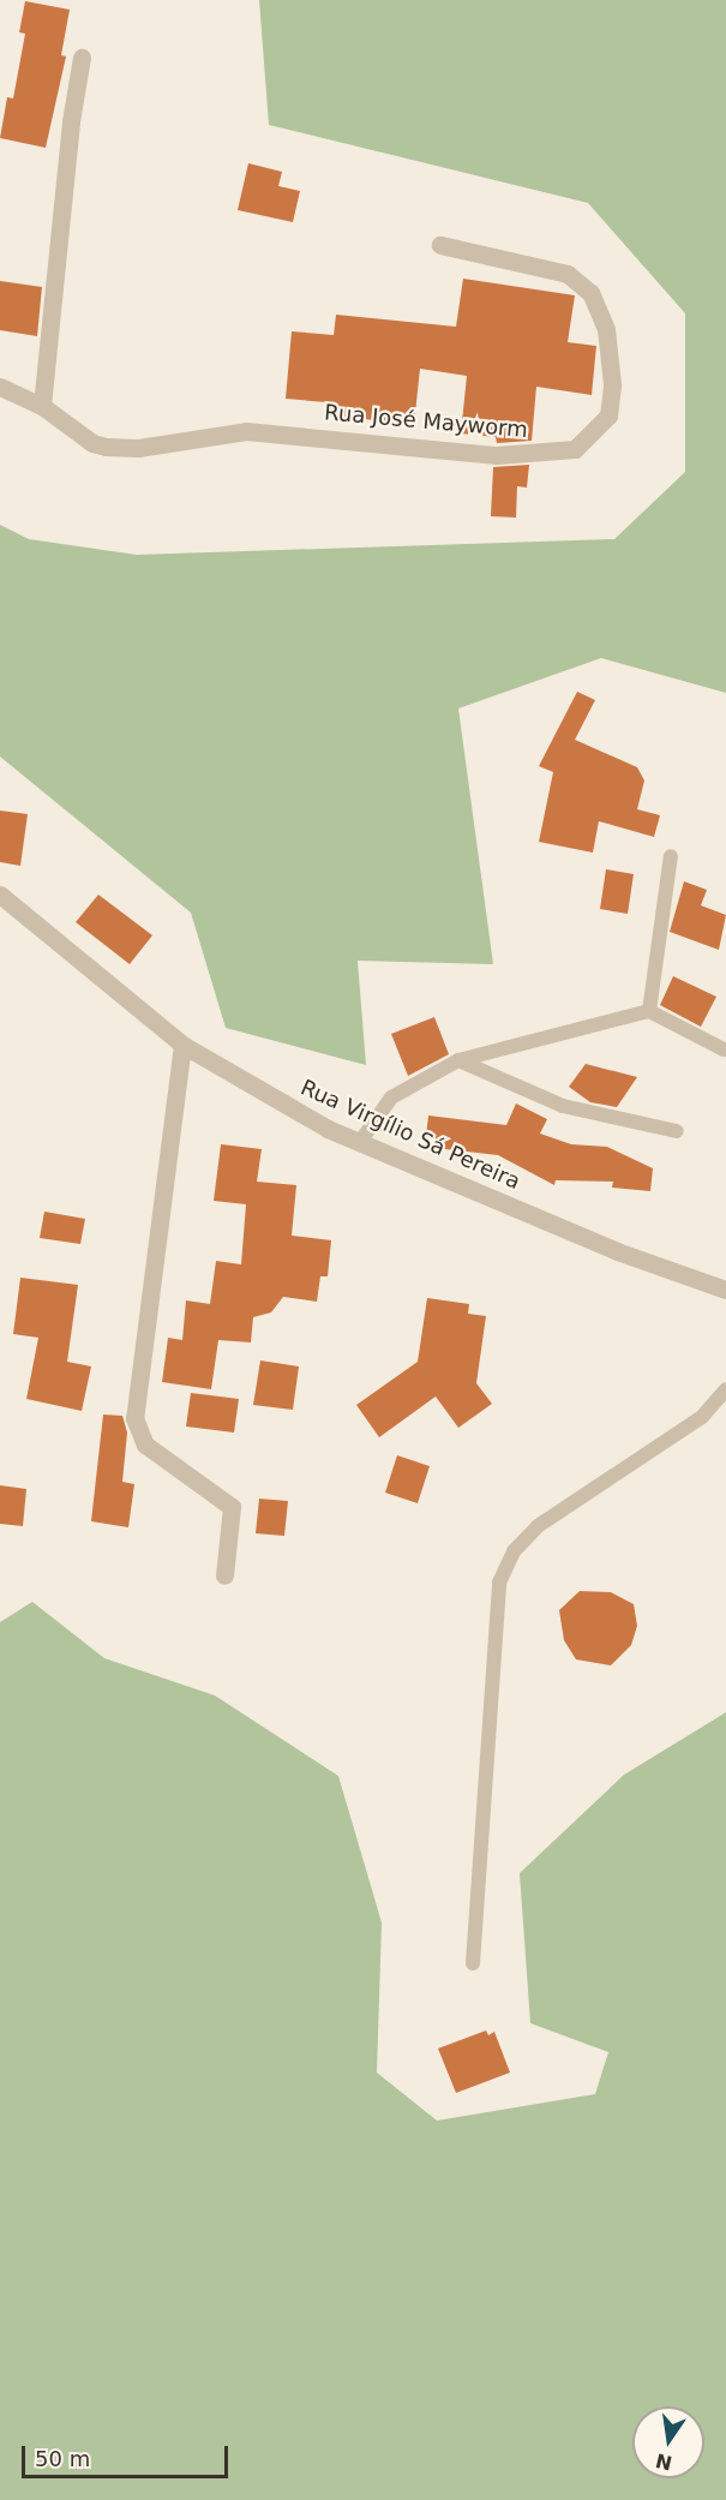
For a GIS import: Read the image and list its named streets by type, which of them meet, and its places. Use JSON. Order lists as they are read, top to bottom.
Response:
{
  "streets": {
    "street": ["Rua José Mayworm", "Rua Virgílio Sá Pereira"]
  },
  "scale_bar": "50 m",
  "north": "bottom"
}
